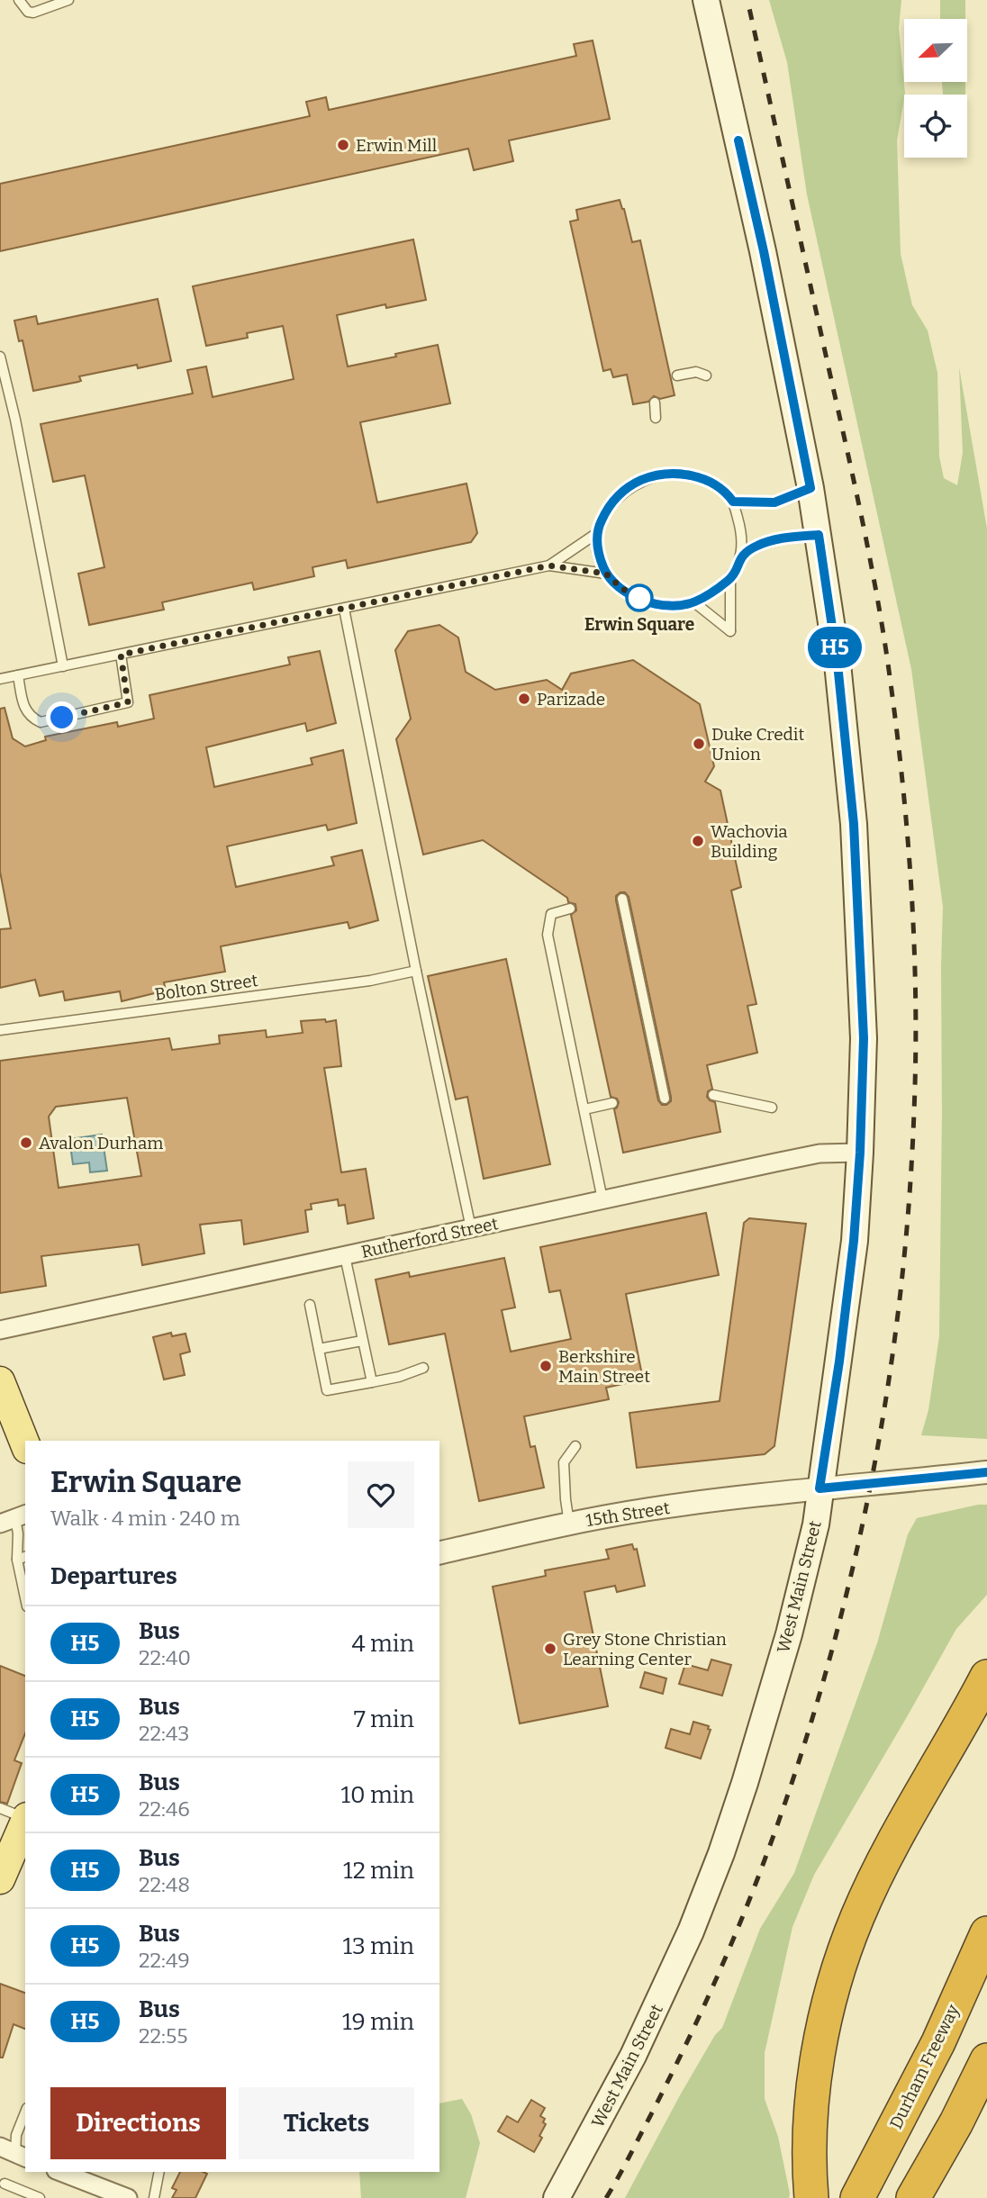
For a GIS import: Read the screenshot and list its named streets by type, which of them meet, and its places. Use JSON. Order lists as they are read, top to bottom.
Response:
{
  "streets": {
    "highway": ["Durham Freeway"],
    "main road": ["West Main Street"],
    "street": ["Rutherford Street", "15th Street"],
    "lane": ["Bolton Street"]
  },
  "crossings": [
    ["Rutherford Street", "West Main Street"],
    ["15th Street", "West Main Street"]
  ],
  "places": [
    "Erwin Mill",
    "Erwin Square",
    "Parizade",
    "Duke Credit Union",
    "Wachovia Building",
    "Avalon Durham",
    "Berkshire Main Street",
    "Grey Stone Christian Learning Center"
  ],
  "lines": ["bus line H5"],
  "north": "bottom left",
  "page": {
    "on_map": "H5",
    "heading": [
      ["Erwin Square", "Walk · 4 min · 240 m"],
      "Departures"
    ],
    "list": [
      {
        "mark": "H5",
        "name": "Bus",
        "note": "22:40",
        "value": "4 min"
      },
      {
        "mark": "H5",
        "name": "Bus",
        "note": "22:43",
        "value": "7 min"
      },
      {
        "mark": "H5",
        "name": "Bus",
        "note": "22:46",
        "value": "10 min"
      },
      {
        "mark": "H5",
        "name": "Bus",
        "note": "22:48",
        "value": "12 min"
      },
      {
        "mark": "H5",
        "name": "Bus",
        "note": "22:49",
        "value": "13 min"
      },
      {
        "mark": "H5",
        "name": "Bus",
        "note": "22:55",
        "value": "19 min"
      }
    ],
    "buttons": ["Directions", "Tickets"]
  }
}
